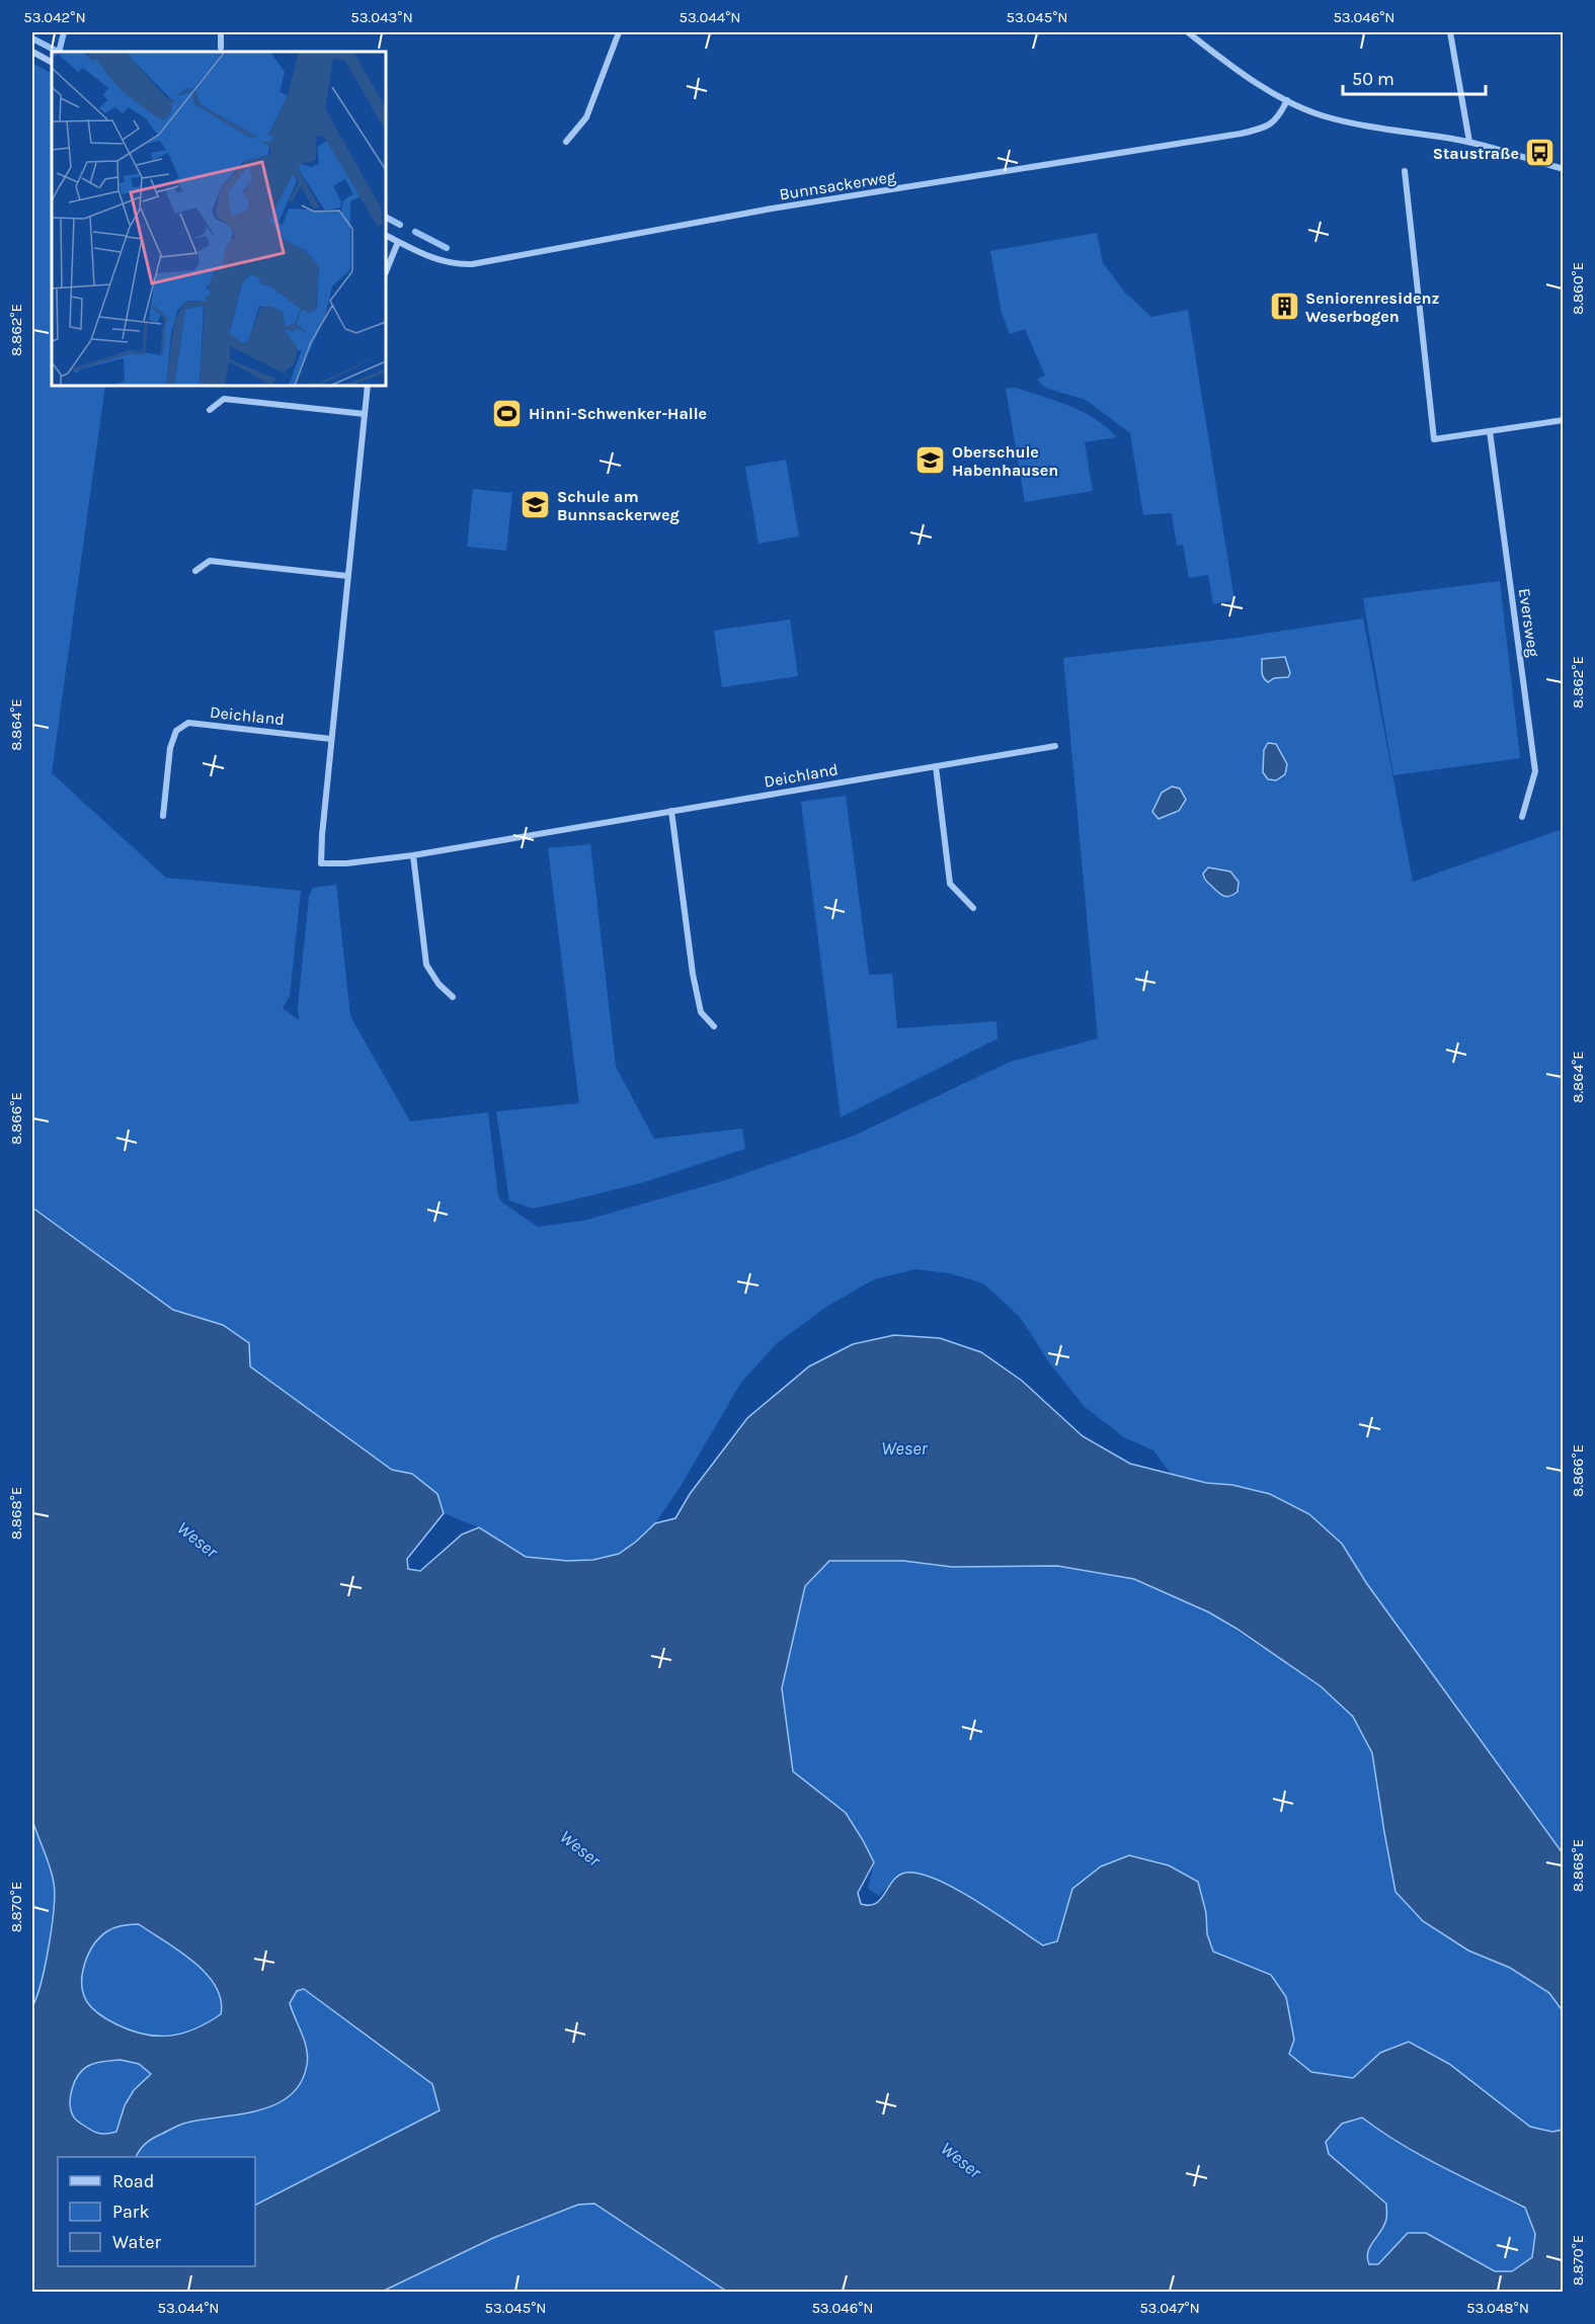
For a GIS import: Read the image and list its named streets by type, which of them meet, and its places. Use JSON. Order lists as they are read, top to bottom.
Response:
{
  "streets": {
    "street": ["Bunnsackerweg", "Eversweg", "Deichland"]
  },
  "water": ["Weser"],
  "places": {
    "bus stop": ["Staustraße"],
    "building": ["Seniorenresidenz Weserbogen"],
    "sports": ["Hinni-Schwenker-Halle"],
    "school or university": ["Oberschule Habenhausen", "Schule am Bunnsackerweg"]
  },
  "legend": ["Road", "Park", "Water"],
  "scale_bar": "50 m",
  "coordinates": [
    "53.042°N",
    "53.043°N",
    "53.044°N",
    "53.045°N",
    "53.046°N",
    "8.860°E",
    "8.862°E",
    "8.864°E",
    "8.866°E",
    "8.868°E",
    "8.870°E",
    "53.047°N",
    "53.048°N"
  ]
}
